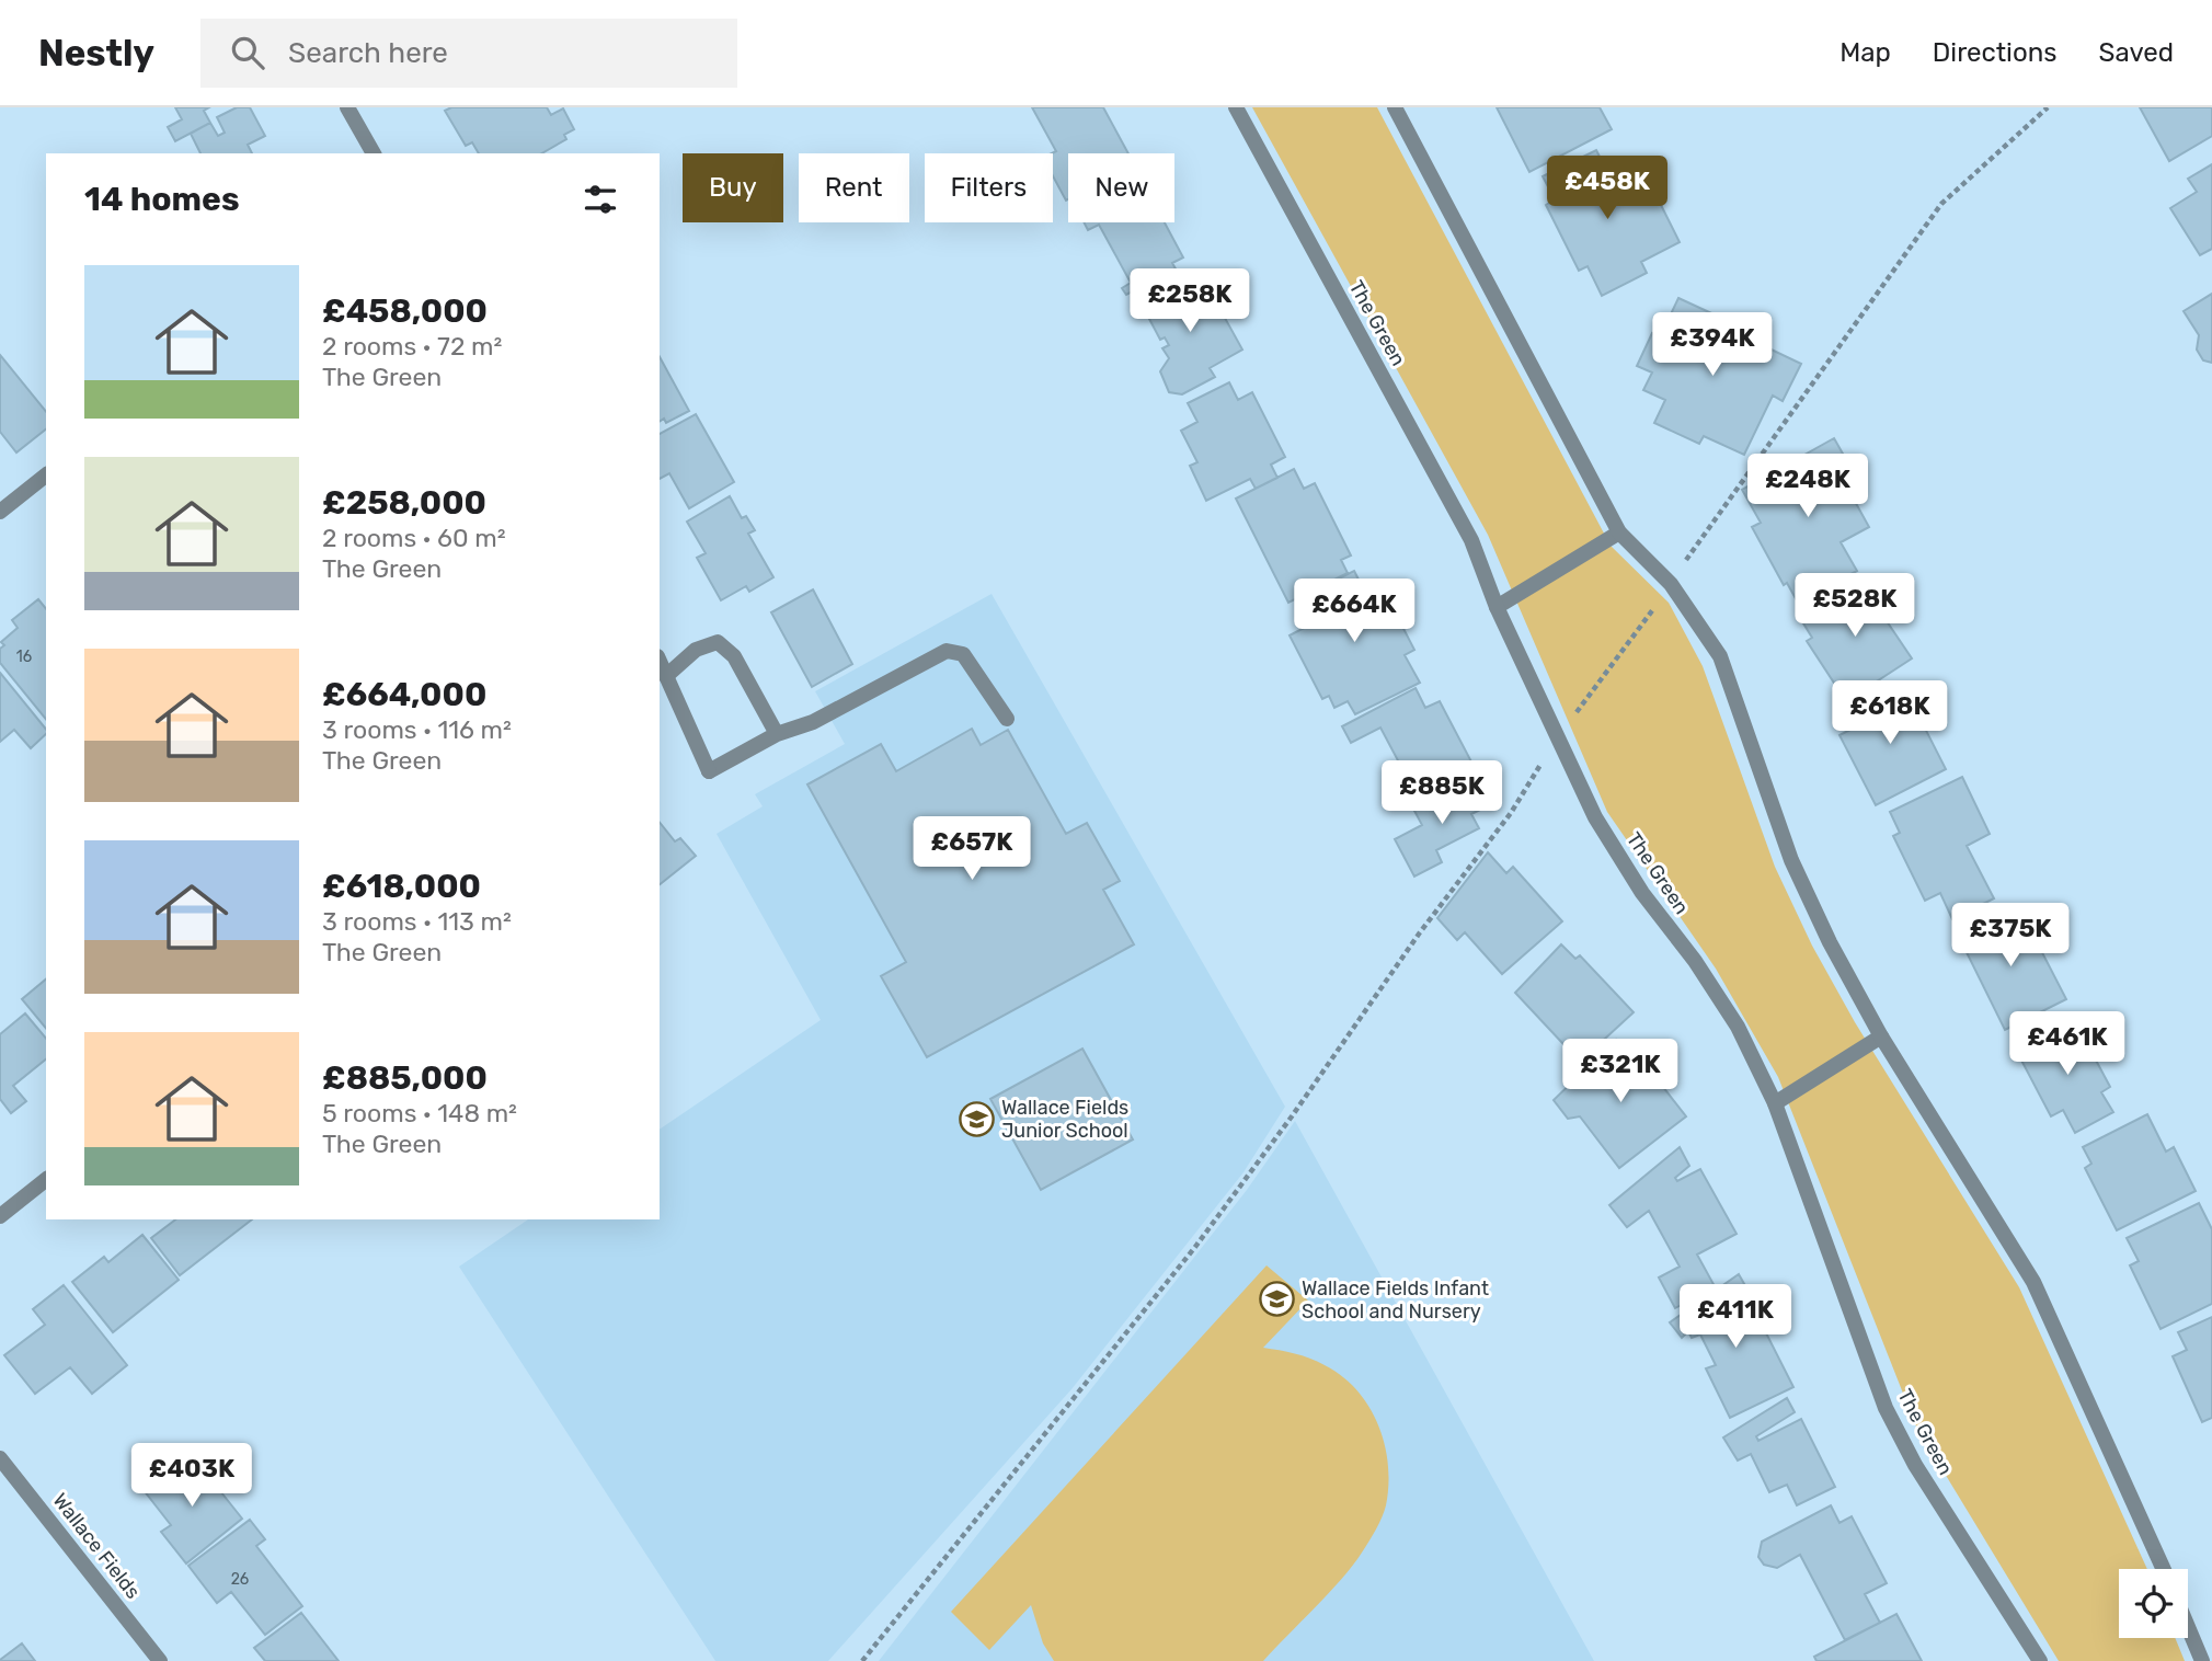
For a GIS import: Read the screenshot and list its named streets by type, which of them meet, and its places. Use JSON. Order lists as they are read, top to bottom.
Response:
{
  "streets": {
    "street": ["The Green", "Wallace Fields"]
  },
  "places": {
    "school or university": ["Wallace Fields Junior School", "Wallace Fields Infant School and Nursery"]
  },
  "house_numbers": ["16", "26"],
  "page": {
    "header": "Nestly",
    "search": "Search here",
    "nav": ["Map", "Directions", "Saved"],
    "chip": [
      "Buy",
      "Rent",
      "Filters",
      "New"
    ],
    "heading": "14 homes",
    "price": [
      "£458K",
      "£258K",
      "£394K",
      "£248K",
      "£528K",
      "£664K",
      "£618K",
      "£885K",
      "£657K",
      "£375K",
      "£461K",
      "£321K",
      "£411K",
      "£403K"
    ],
    "list": [
      {
        "name": "£458,000",
        "note": "2 rooms · 72 m² · The Green"
      },
      {
        "name": "£258,000",
        "note": "2 rooms · 60 m² · The Green"
      },
      {
        "name": "£664,000",
        "note": "3 rooms · 116 m² · The Green"
      },
      {
        "name": "£618,000",
        "note": "3 rooms · 113 m² · The Green"
      },
      {
        "name": "£885,000",
        "note": "5 rooms · 148 m² · The Green"
      }
    ]
  }
}
